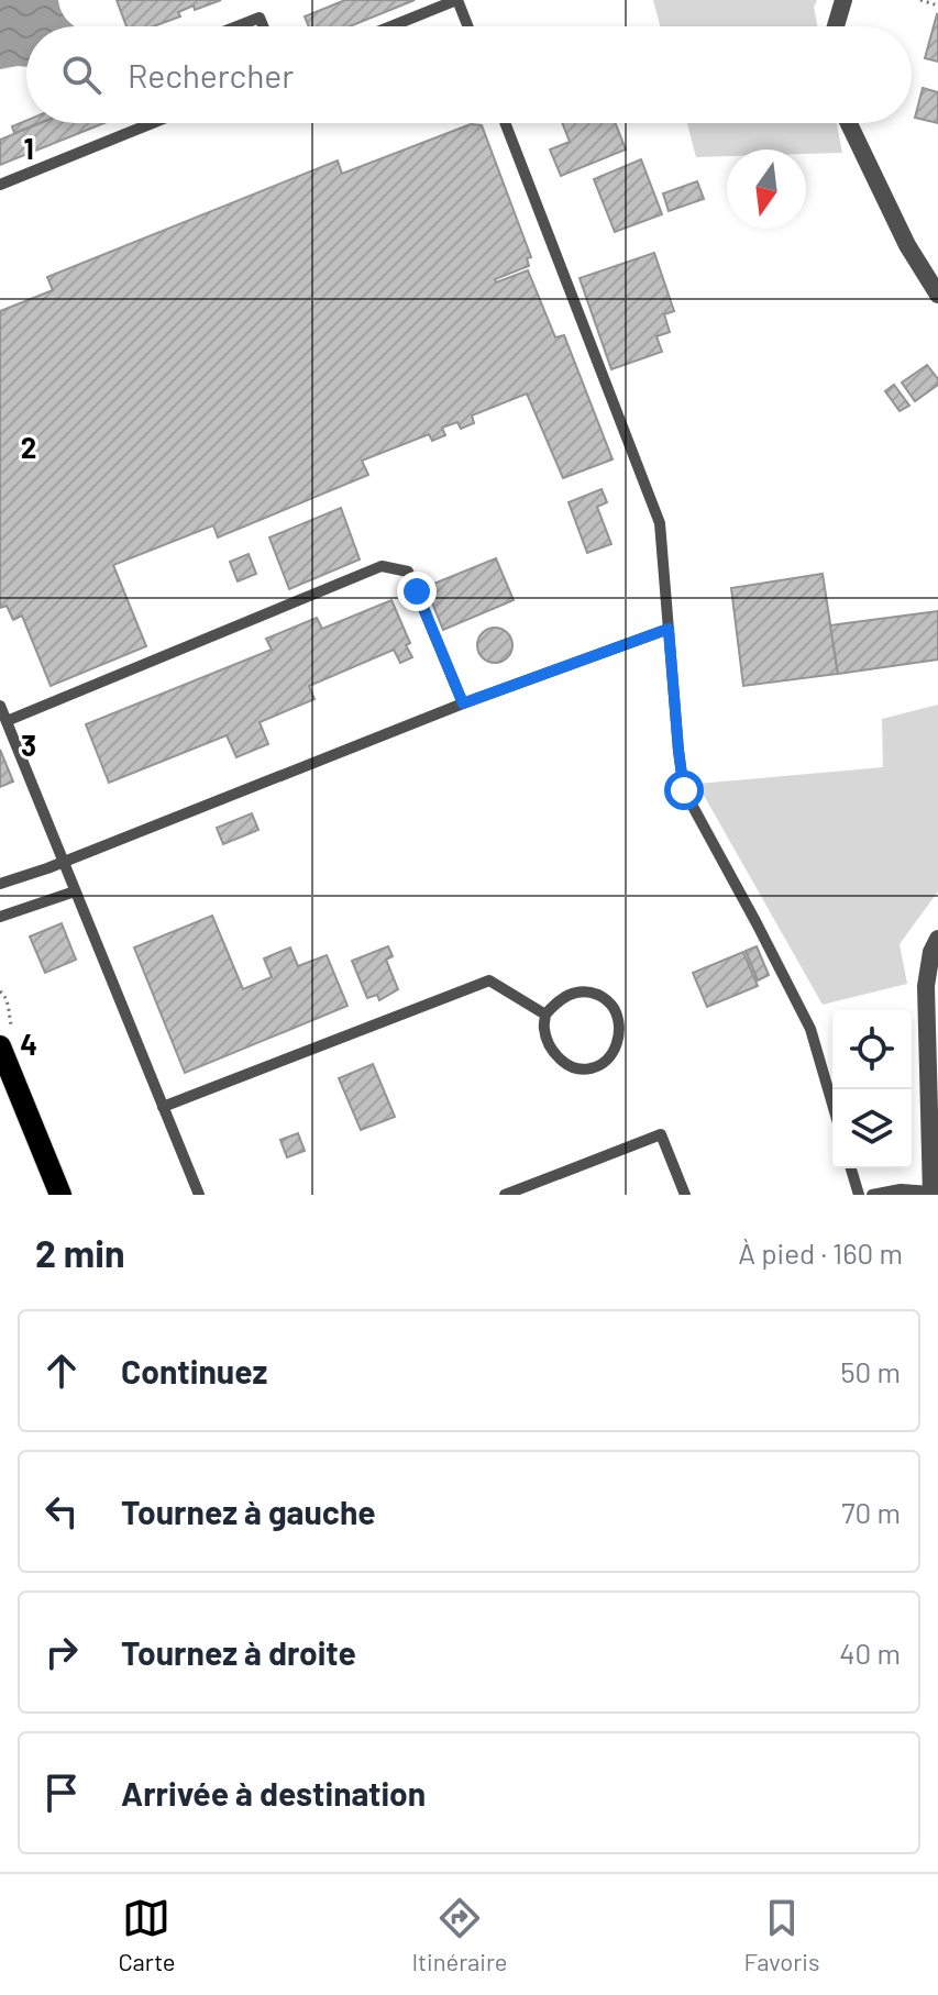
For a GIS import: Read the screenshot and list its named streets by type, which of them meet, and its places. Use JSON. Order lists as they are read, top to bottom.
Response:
{
  "north": "bottom",
  "page": {
    "search": "Rechercher",
    "heading": ["2 min", "À pied · 160 m"],
    "list": [
      ["Continuez", "50 m"],
      ["Tournez à gauche", "70 m"],
      ["Tournez à droite", "40 m"],
      "Arrivée à destination"
    ],
    "nav": ["Carte", "Itinéraire", "Favoris"]
  },
  "grid": {
    "rows": [
      "1",
      "2",
      "3",
      "4"
    ]
  }
}
